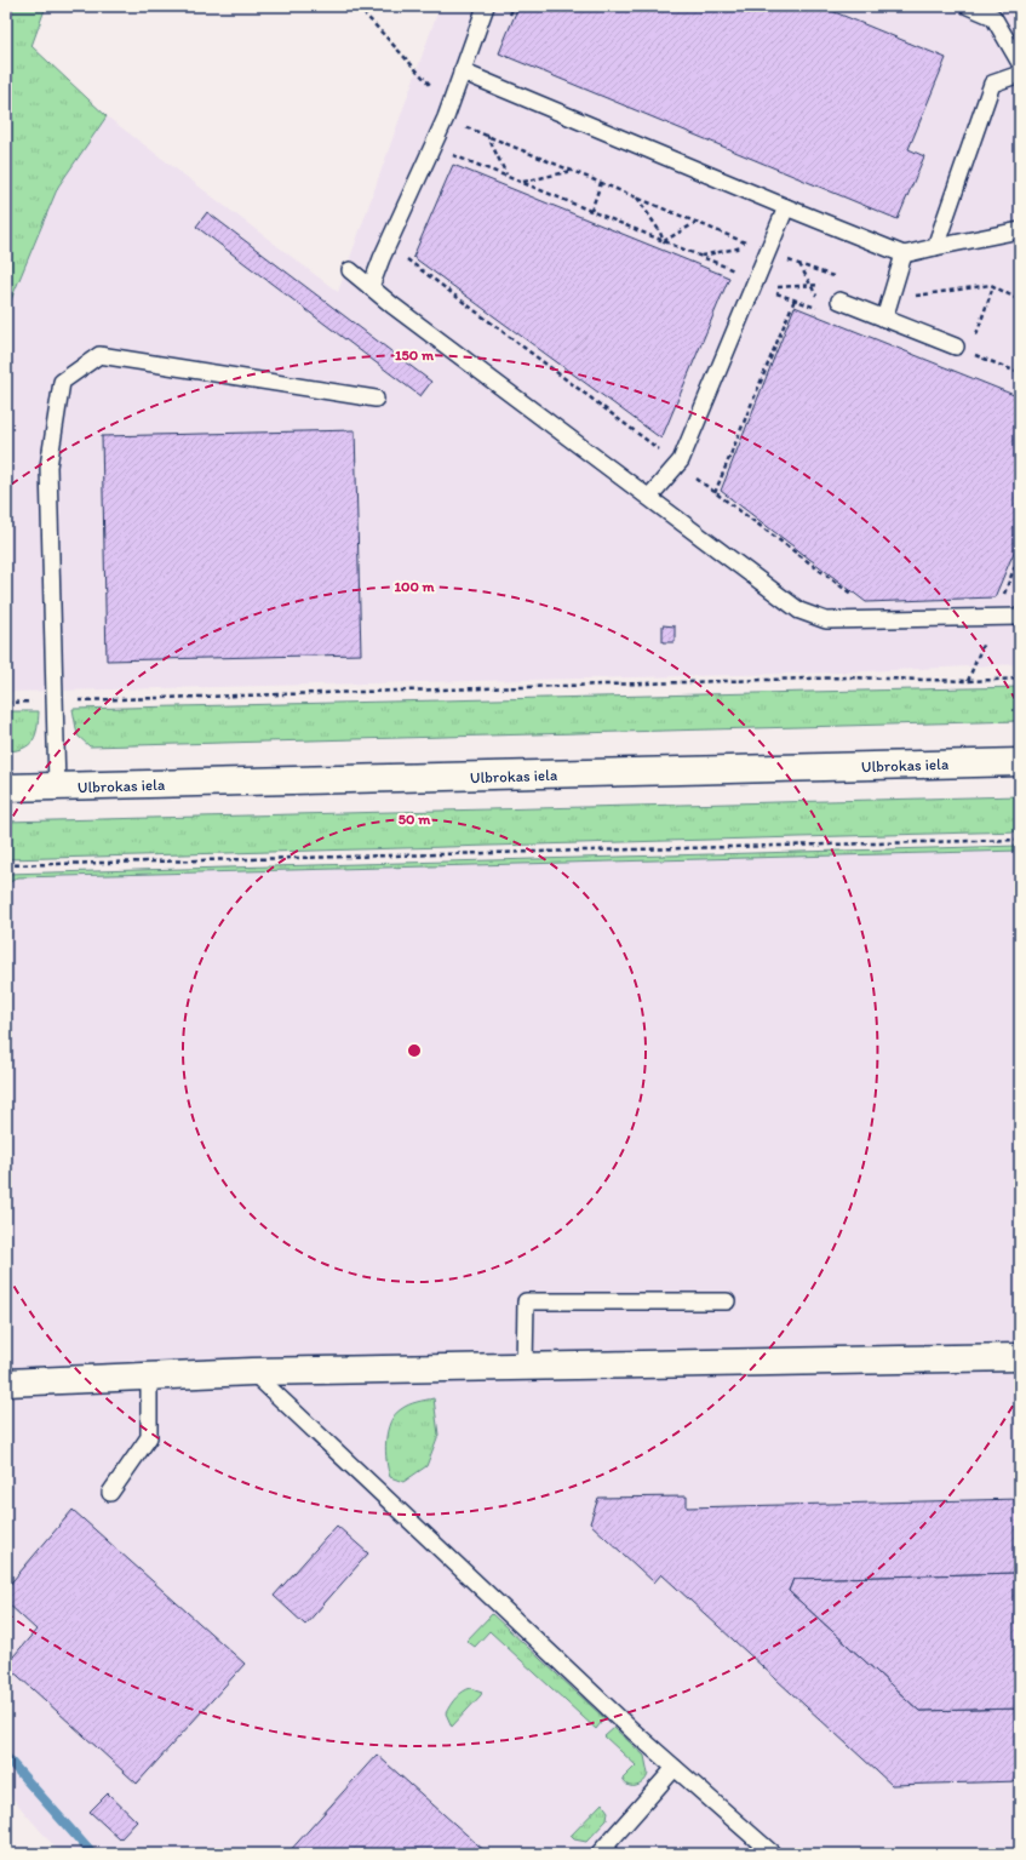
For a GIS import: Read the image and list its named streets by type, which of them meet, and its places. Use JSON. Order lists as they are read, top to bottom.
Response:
{
  "streets": {
    "street": ["Ulbrokas iela"]
  },
  "rings": ["150 m", "100 m", "50 m"]
}
